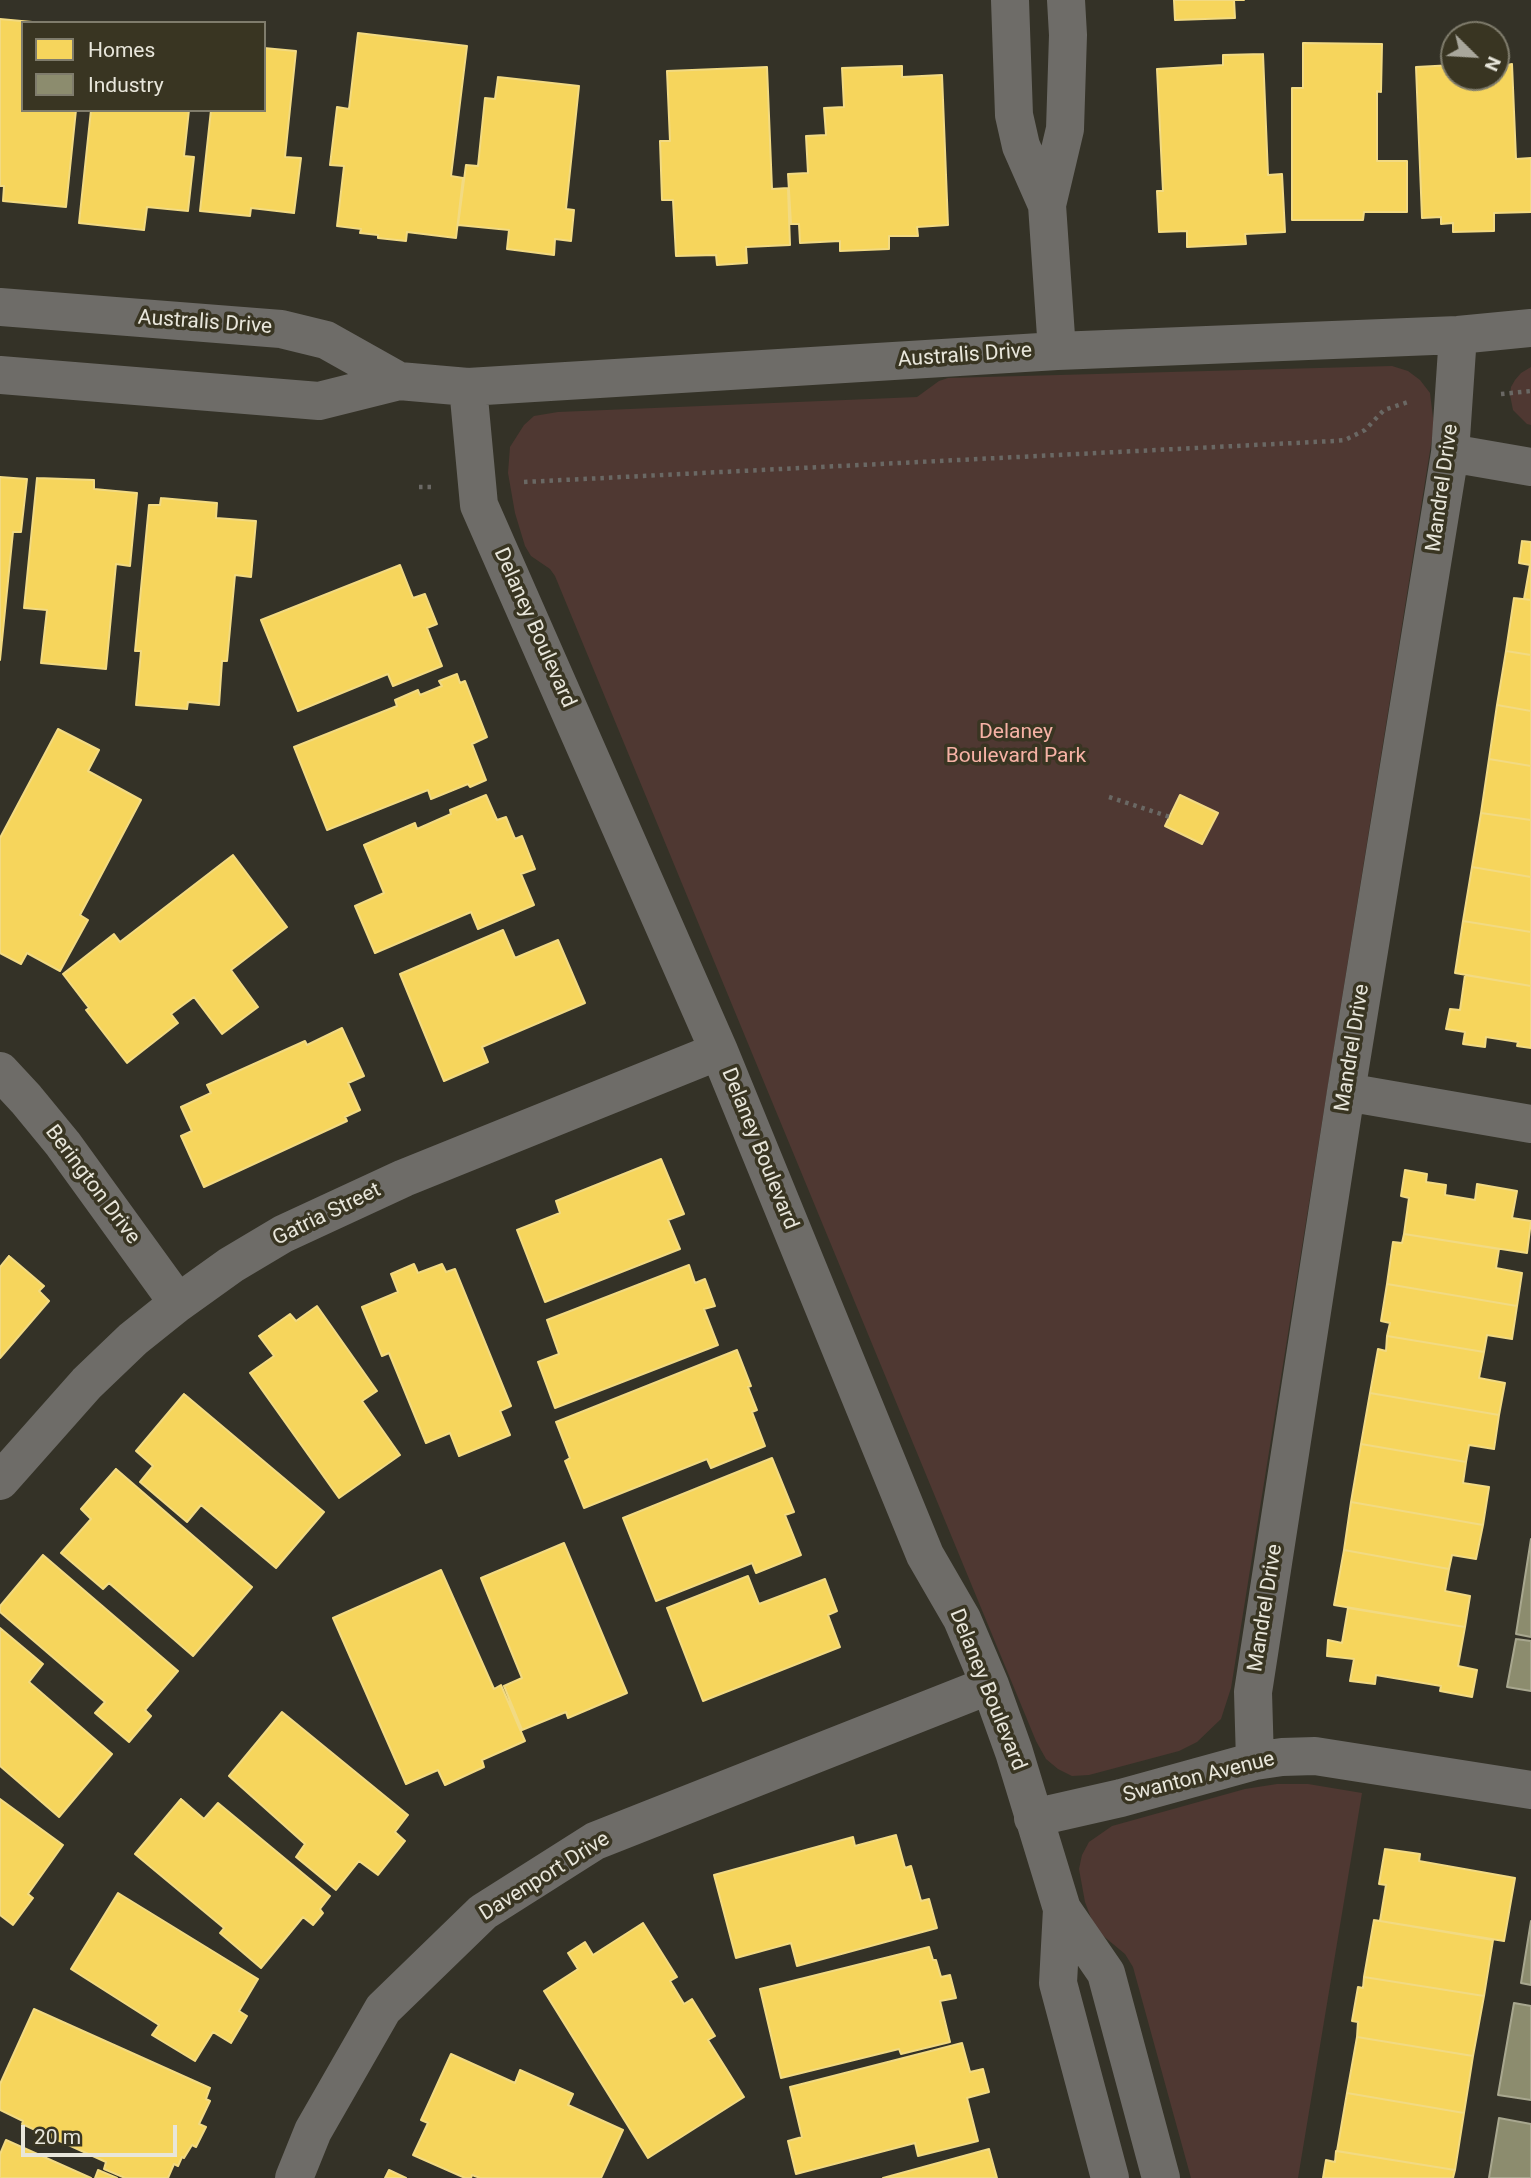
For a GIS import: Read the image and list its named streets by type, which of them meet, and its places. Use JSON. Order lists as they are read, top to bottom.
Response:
{
  "streets": {
    "street": [
      "Australis Drive",
      "Mandrel Drive",
      "Delaney Boulevard",
      "Berington Drive",
      "Gatria Street",
      "Swanton Avenue",
      "Davenport Drive"
    ]
  },
  "crossings": [
    ["Australis Drive", "Mandrel Drive"],
    ["Australis Drive", "Delaney Boulevard"],
    ["Mandrel Drive", "Swanton Avenue"],
    ["Delaney Boulevard", "Gatria Street"],
    ["Delaney Boulevard", "Swanton Avenue"],
    ["Delaney Boulevard", "Davenport Drive"],
    ["Berington Drive", "Gatria Street"]
  ],
  "parks": ["Delaney Boulevard Park"],
  "legend": ["Homes", "Industry"],
  "scale_bar": "20 m",
  "north": "bottom right"
}
